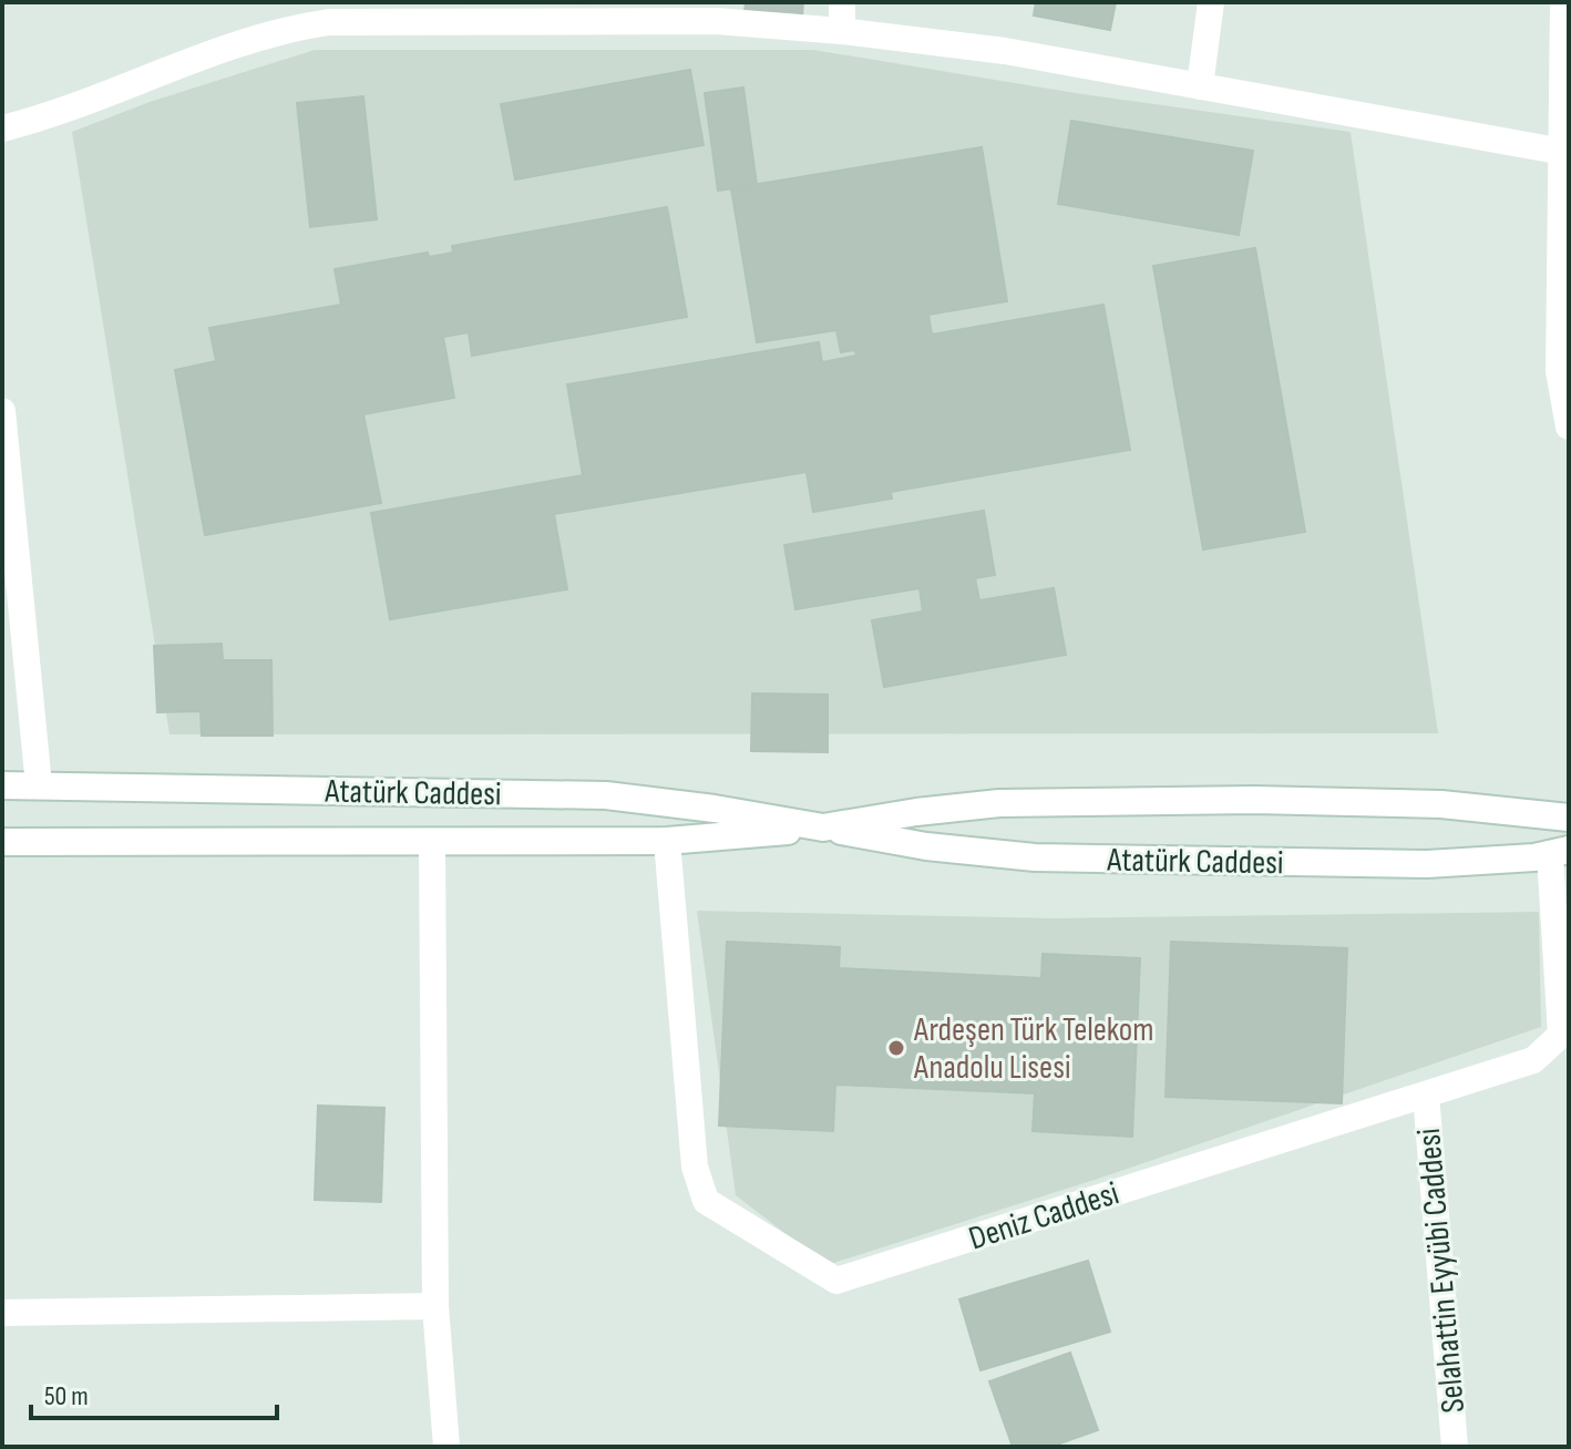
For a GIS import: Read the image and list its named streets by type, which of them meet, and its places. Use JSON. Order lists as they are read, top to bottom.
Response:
{
  "streets": {
    "street": ["Atatürk Caddesi", "Deniz Caddesi", "Selahattin Eyyübi Caddesi"]
  },
  "crossings": [
    ["Atatürk Caddesi", "Deniz Caddesi"],
    ["Deniz Caddesi", "Selahattin Eyyübi Caddesi"]
  ],
  "places": ["Ardeşen Türk Telekom Anadolu Lisesi"],
  "scale_bar": "50 m"
}
